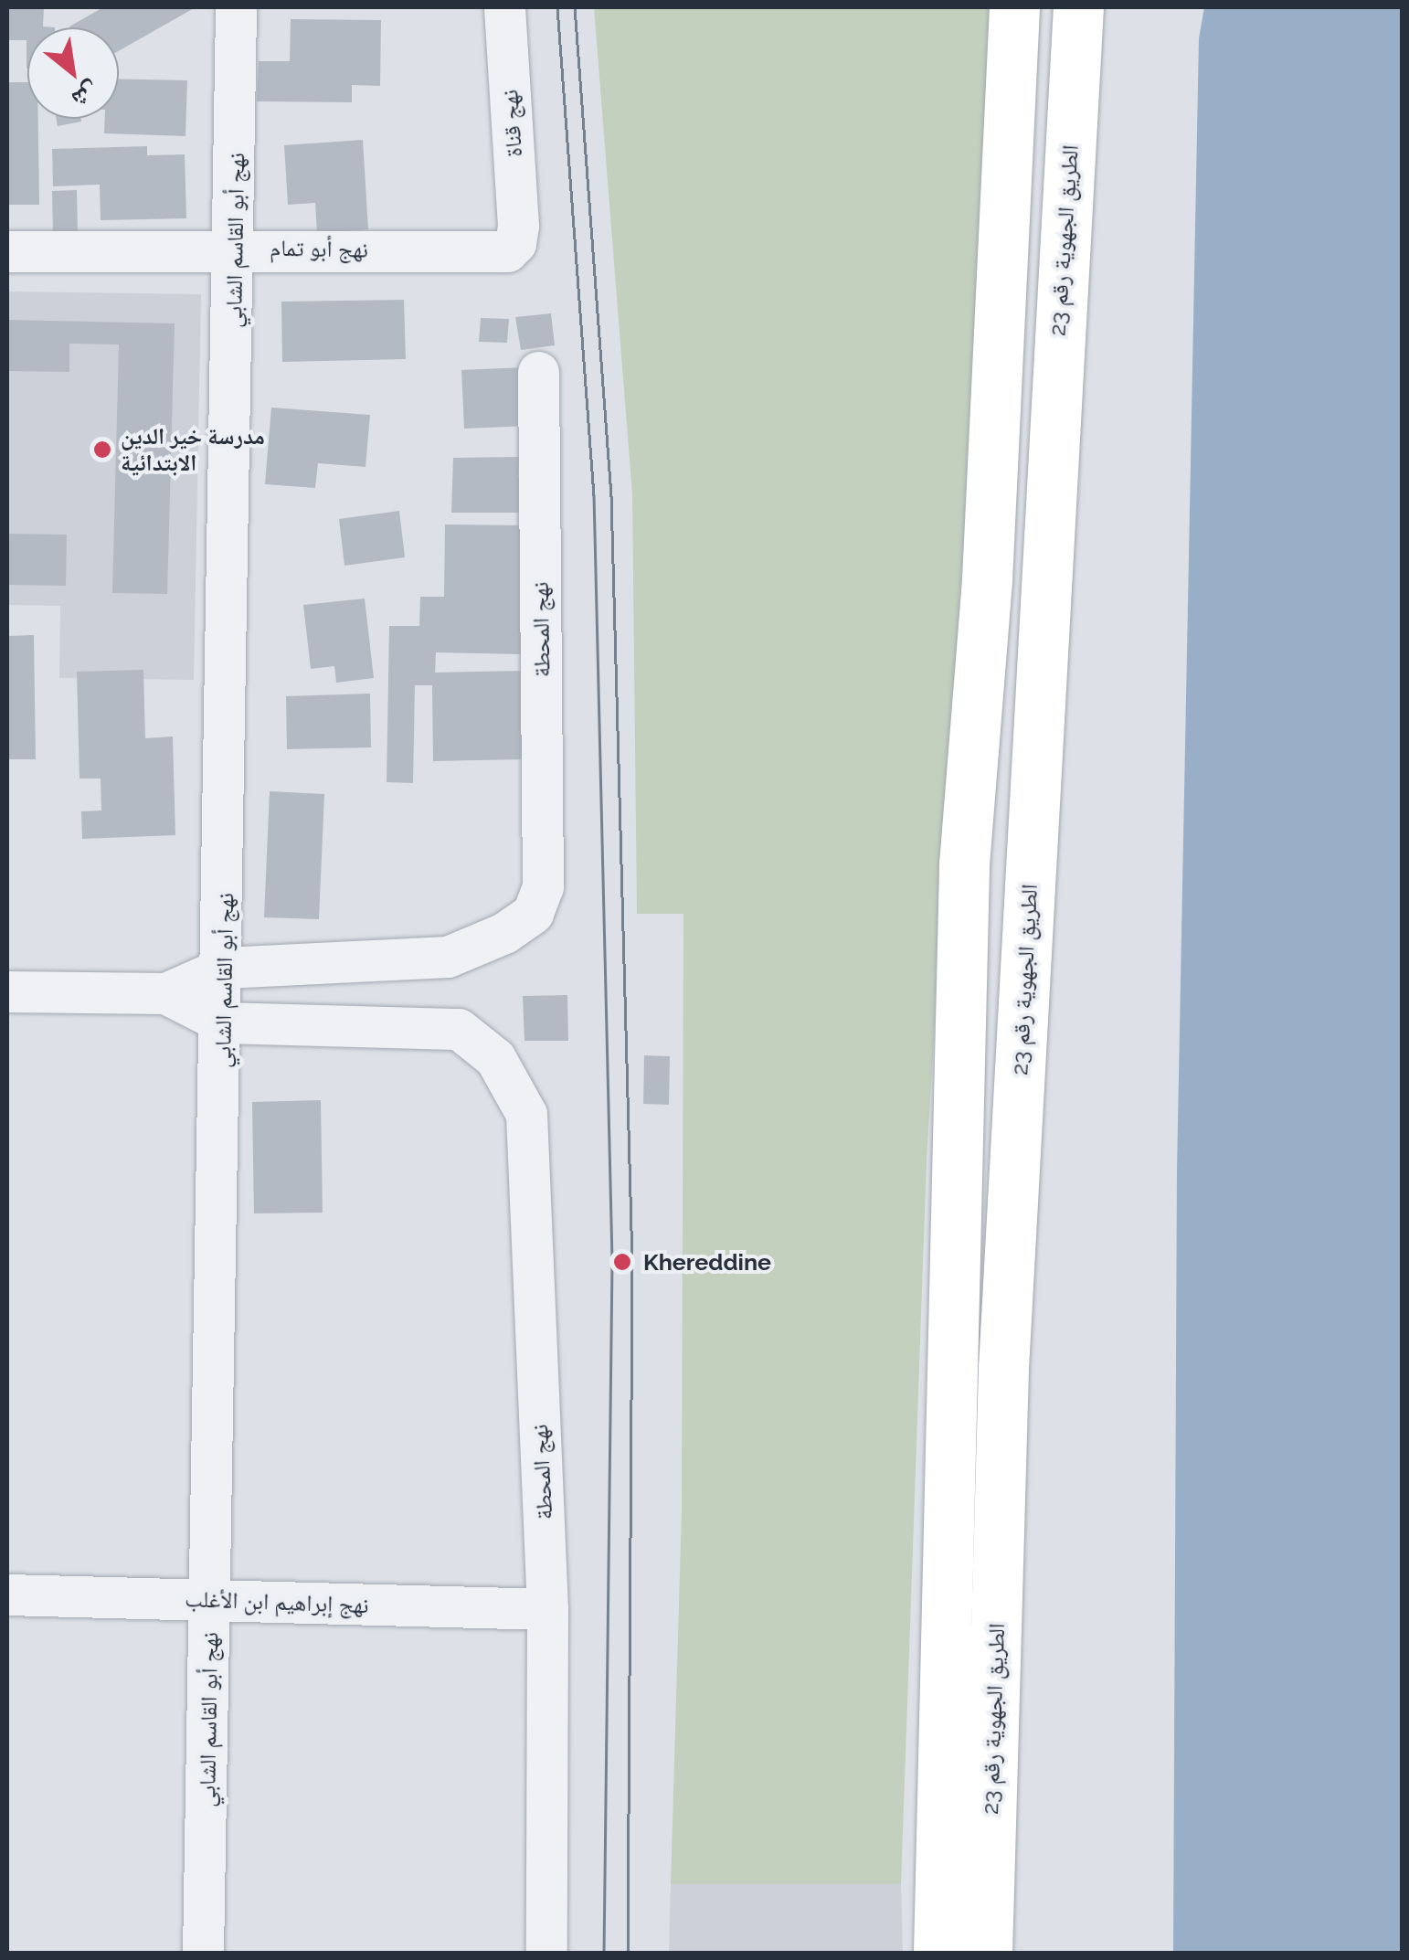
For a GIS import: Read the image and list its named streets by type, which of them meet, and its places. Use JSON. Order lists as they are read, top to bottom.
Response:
{
  "streets": {
    "main road": ["الطريق الجهوية رقم 23"],
    "street": [
      "نهج قناة",
      "نهج أبو القاسم الشابي",
      "نهج أبو تمام",
      "نهج المحطة",
      "نهج إبراهيم ابن الأغلب"
    ]
  },
  "crossings": [
    ["نهج قناة", "نهج أبو تمام"],
    ["نهج أبو القاسم الشابي", "نهج أبو تمام"],
    ["نهج أبو القاسم الشابي", "نهج المحطة"],
    ["نهج أبو القاسم الشابي", "نهج إبراهيم ابن الأغلب"],
    ["نهج المحطة", "نهج إبراهيم ابن الأغلب"]
  ],
  "places": ["مدرسة خير الدين الابتدائية", "Khereddine"],
  "north": "bottom right"
}
